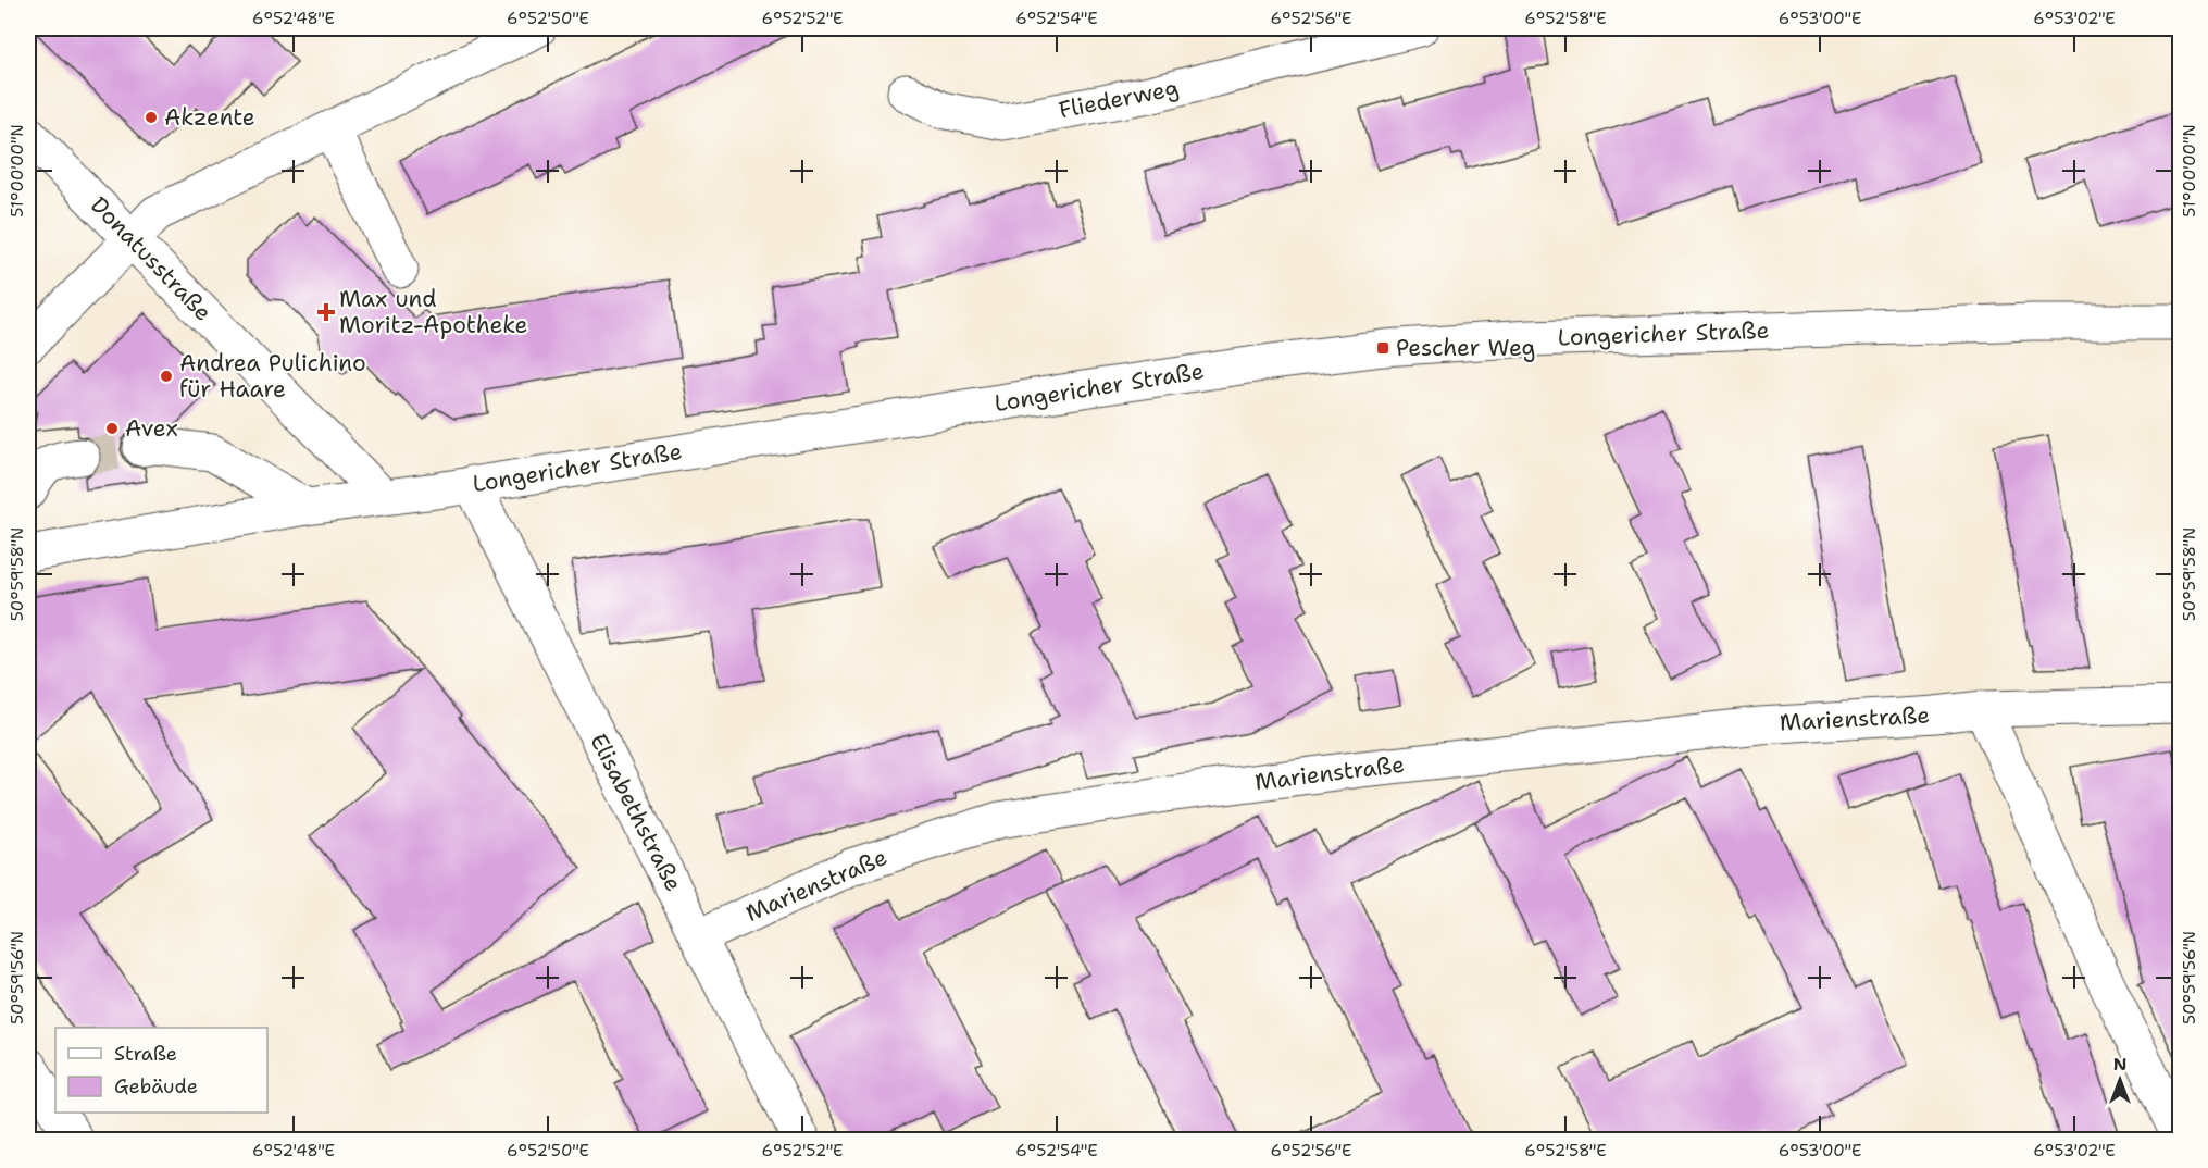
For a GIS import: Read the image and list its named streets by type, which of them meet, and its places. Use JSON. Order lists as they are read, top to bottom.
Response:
{
  "streets": {
    "street": [
      "Fliederweg",
      "Donatusstraße",
      "Longericher Straße",
      "Marienstraße",
      "Elisabethstraße"
    ]
  },
  "crossings": [
    ["Donatusstraße", "Longericher Straße"],
    ["Longericher Straße", "Elisabethstraße"],
    ["Marienstraße", "Elisabethstraße"]
  ],
  "places": {
    "other": ["Akzente", "Andrea Pulichino für Haare", "Avex"],
    "health": ["Max und Moritz-Apotheke"],
    "transit": ["Pescher Weg"]
  },
  "legend": ["Straße", "Gebäude"],
  "north": "top",
  "coordinates": [
    "6°52'48\"E",
    "6°52'50\"E",
    "6°52'52\"E",
    "6°52'54\"E",
    "6°52'56\"E",
    "6°52'58\"E",
    "6°53'00\"E",
    "6°53'02\"E",
    "51°00'00\"N",
    "50°59'58\"N",
    "50°59'56\"N"
  ]
}
